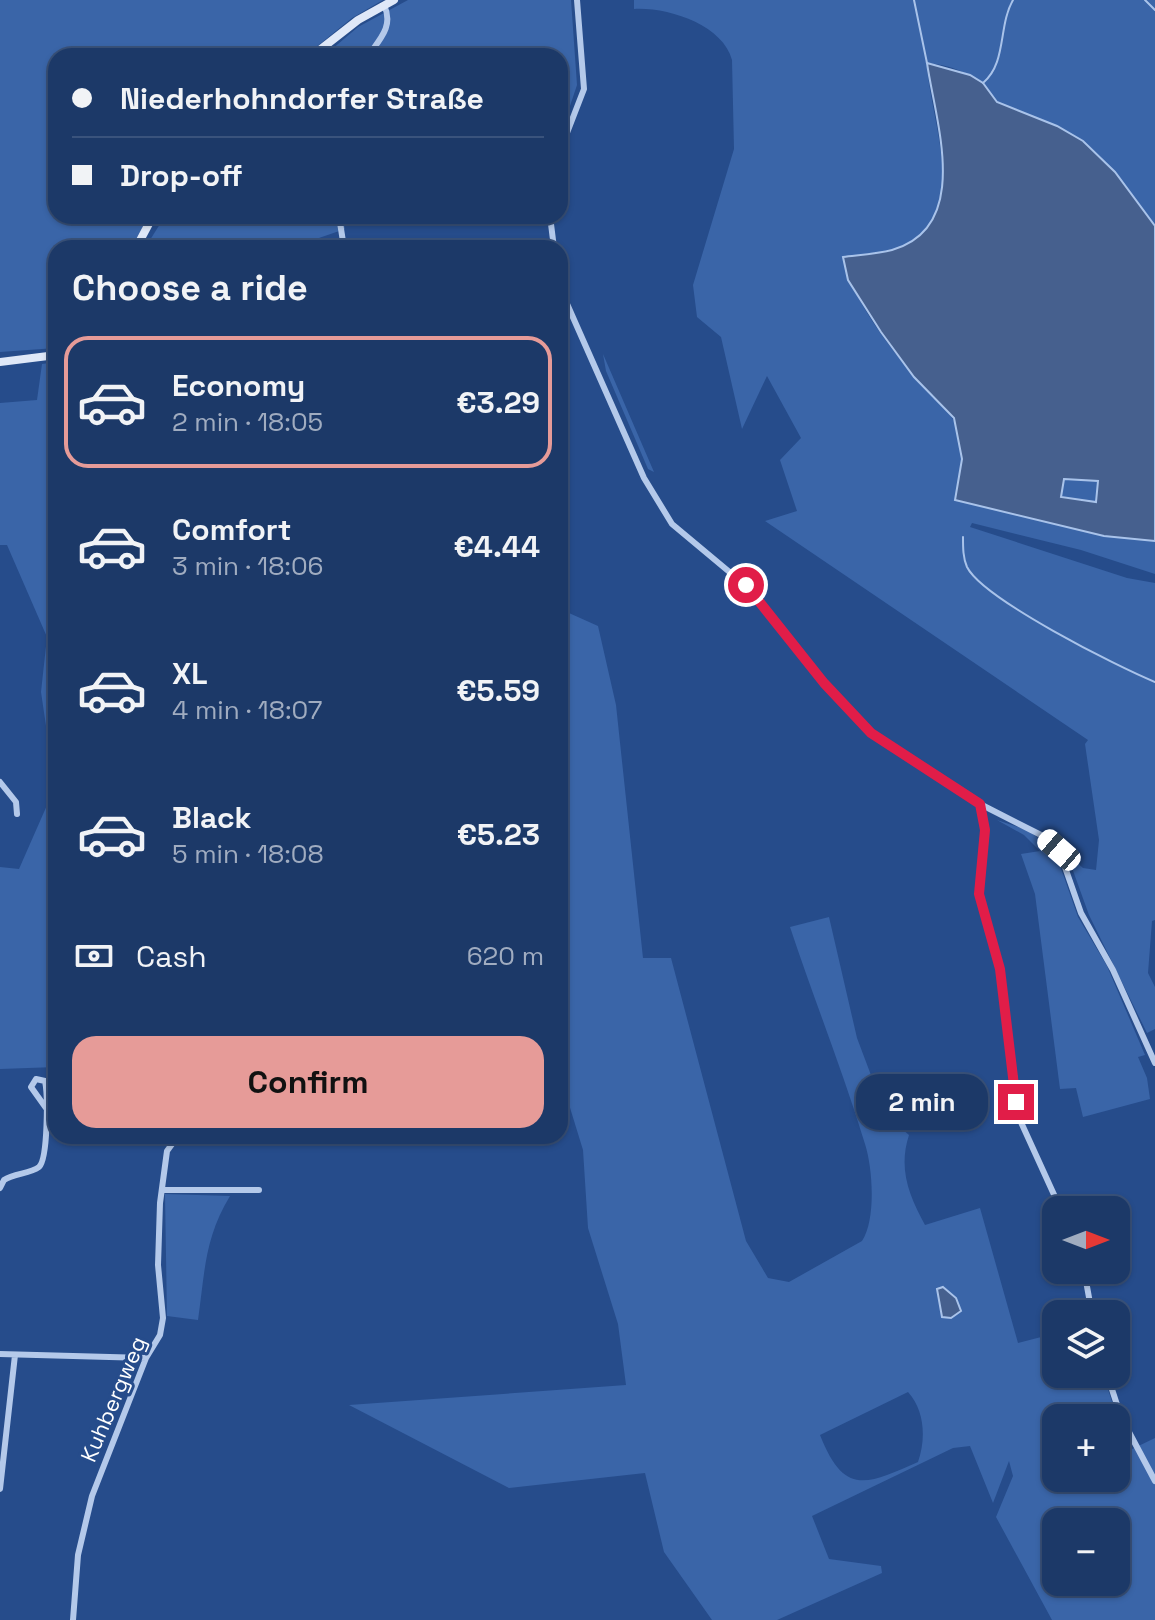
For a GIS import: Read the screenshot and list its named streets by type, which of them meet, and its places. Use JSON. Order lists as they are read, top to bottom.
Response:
{
  "streets": {
    "street": ["Kuhbergweg"]
  },
  "north": "right",
  "page": {
    "banner": ["Niederhohndorfer Straße", "Drop-off"],
    "heading": "Choose a ride",
    "list": [
      {
        "name": "Economy",
        "note": "2 min · 18:05",
        "value": "€3.29"
      },
      {
        "name": "Comfort",
        "note": "3 min · 18:06",
        "value": "€4.44"
      },
      {
        "name": "XL",
        "note": "4 min · 18:07",
        "value": "€5.59"
      },
      {
        "name": "Black",
        "note": "5 min · 18:08",
        "value": "€5.23"
      }
    ],
    "pay": ["Cash", "620 m"],
    "buttons": "Confirm",
    "bubble": "2 min",
    "map_buttons": ["+", "−"]
  }
}
